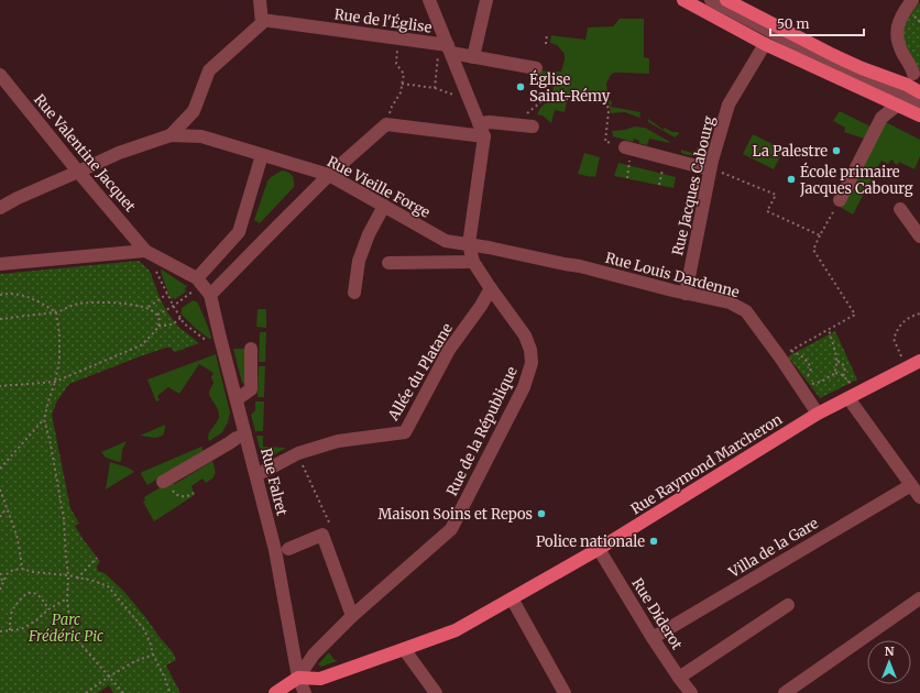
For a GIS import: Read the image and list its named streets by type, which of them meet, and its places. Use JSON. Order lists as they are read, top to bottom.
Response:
{
  "streets": {
    "main road": ["Rue Raymond Marcheron"],
    "street": [
      "Rue de l'Église",
      "Rue Valentine Jacquet",
      "Rue Jacques Cabourg",
      "Rue Vieille Forge",
      "Rue Louis Dardenne",
      "Allée du Platane",
      "Rue de la République",
      "Rue Falret",
      "Villa de la Gare",
      "Rue Diderot"
    ]
  },
  "crossings": [
    ["Rue Jacques Cabourg", "Rue Louis Dardenne"],
    ["Rue Vieille Forge", "Rue Louis Dardenne"],
    ["Rue Vieille Forge", "Rue de la République"],
    ["Rue Louis Dardenne", "Rue de la République"],
    ["Rue Louis Dardenne", "Rue Raymond Marcheron"],
    ["Allée du Platane", "Rue de la République"],
    ["Allée du Platane", "Rue Falret"],
    ["Rue de la République", "Rue Raymond Marcheron"],
    ["Rue de la République", "Rue Falret"],
    ["Rue Raymond Marcheron", "Rue Falret"],
    ["Rue Raymond Marcheron", "Rue Diderot"],
    ["Villa de la Gare", "Rue Diderot"]
  ],
  "parks": ["Parc Frédéric Pic"],
  "places": [
    "Église Saint-Rémy",
    "La Palestre",
    "École primaire Jacques Cabourg",
    "Maison Soins et Repos",
    "Police nationale"
  ],
  "scale_bar": "50 m",
  "north": "top"
}
